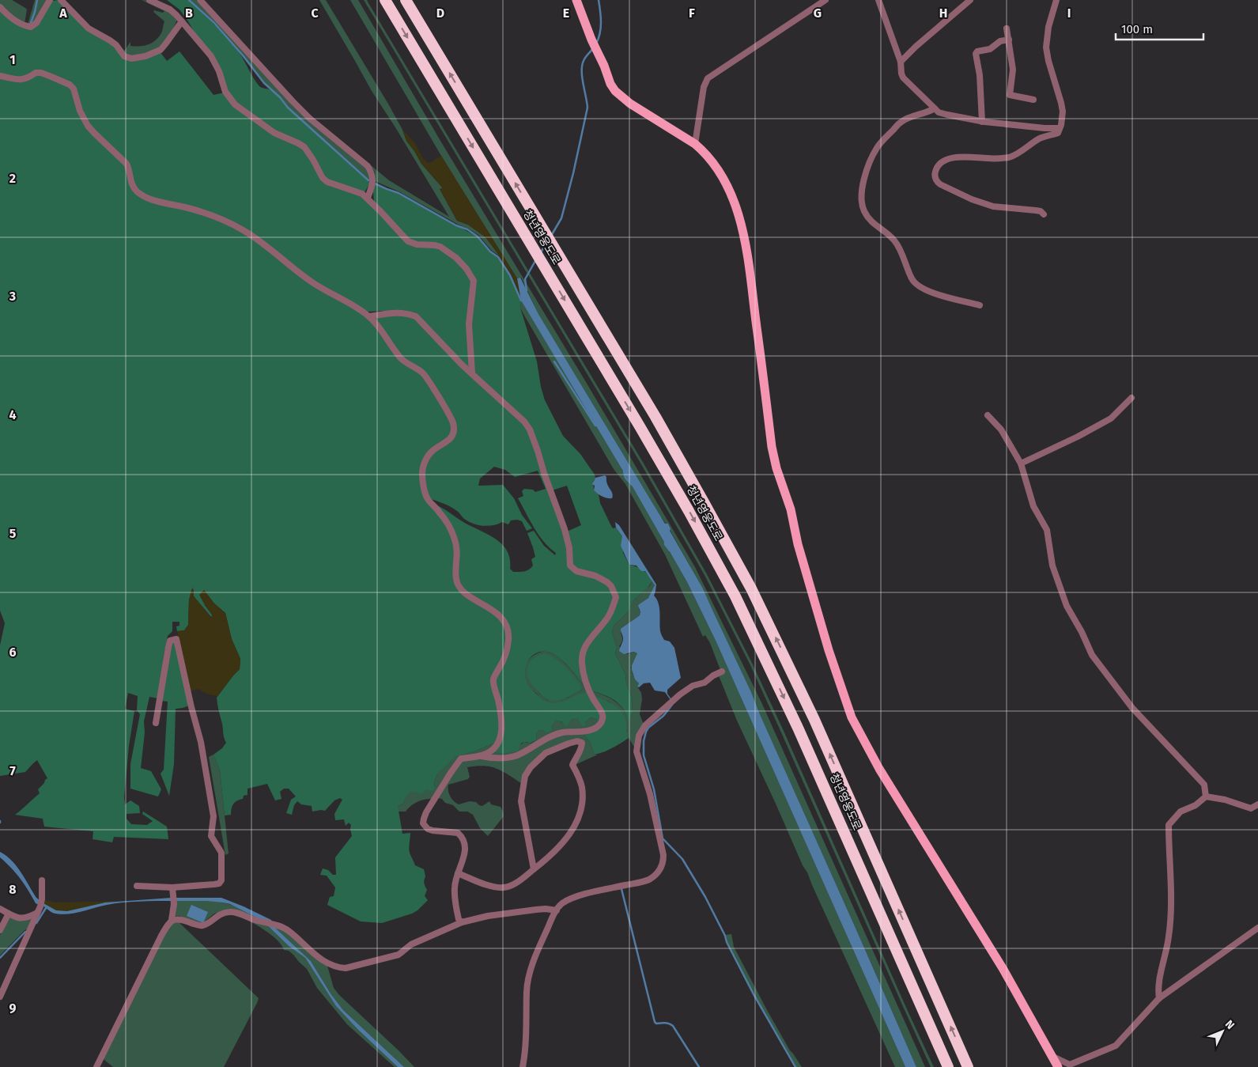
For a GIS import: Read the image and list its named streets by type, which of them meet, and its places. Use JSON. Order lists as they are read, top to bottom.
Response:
{
  "streets": {
    "highway": ["청년영웅도로"]
  },
  "scale_bar": "100 m",
  "north": "top right",
  "grid": {
    "columns": [
      "A",
      "B",
      "C",
      "D",
      "E",
      "F",
      "G",
      "H",
      "I"
    ],
    "rows": [
      "1",
      "2",
      "3",
      "4",
      "5",
      "6",
      "7",
      "8",
      "9"
    ]
  }
}
